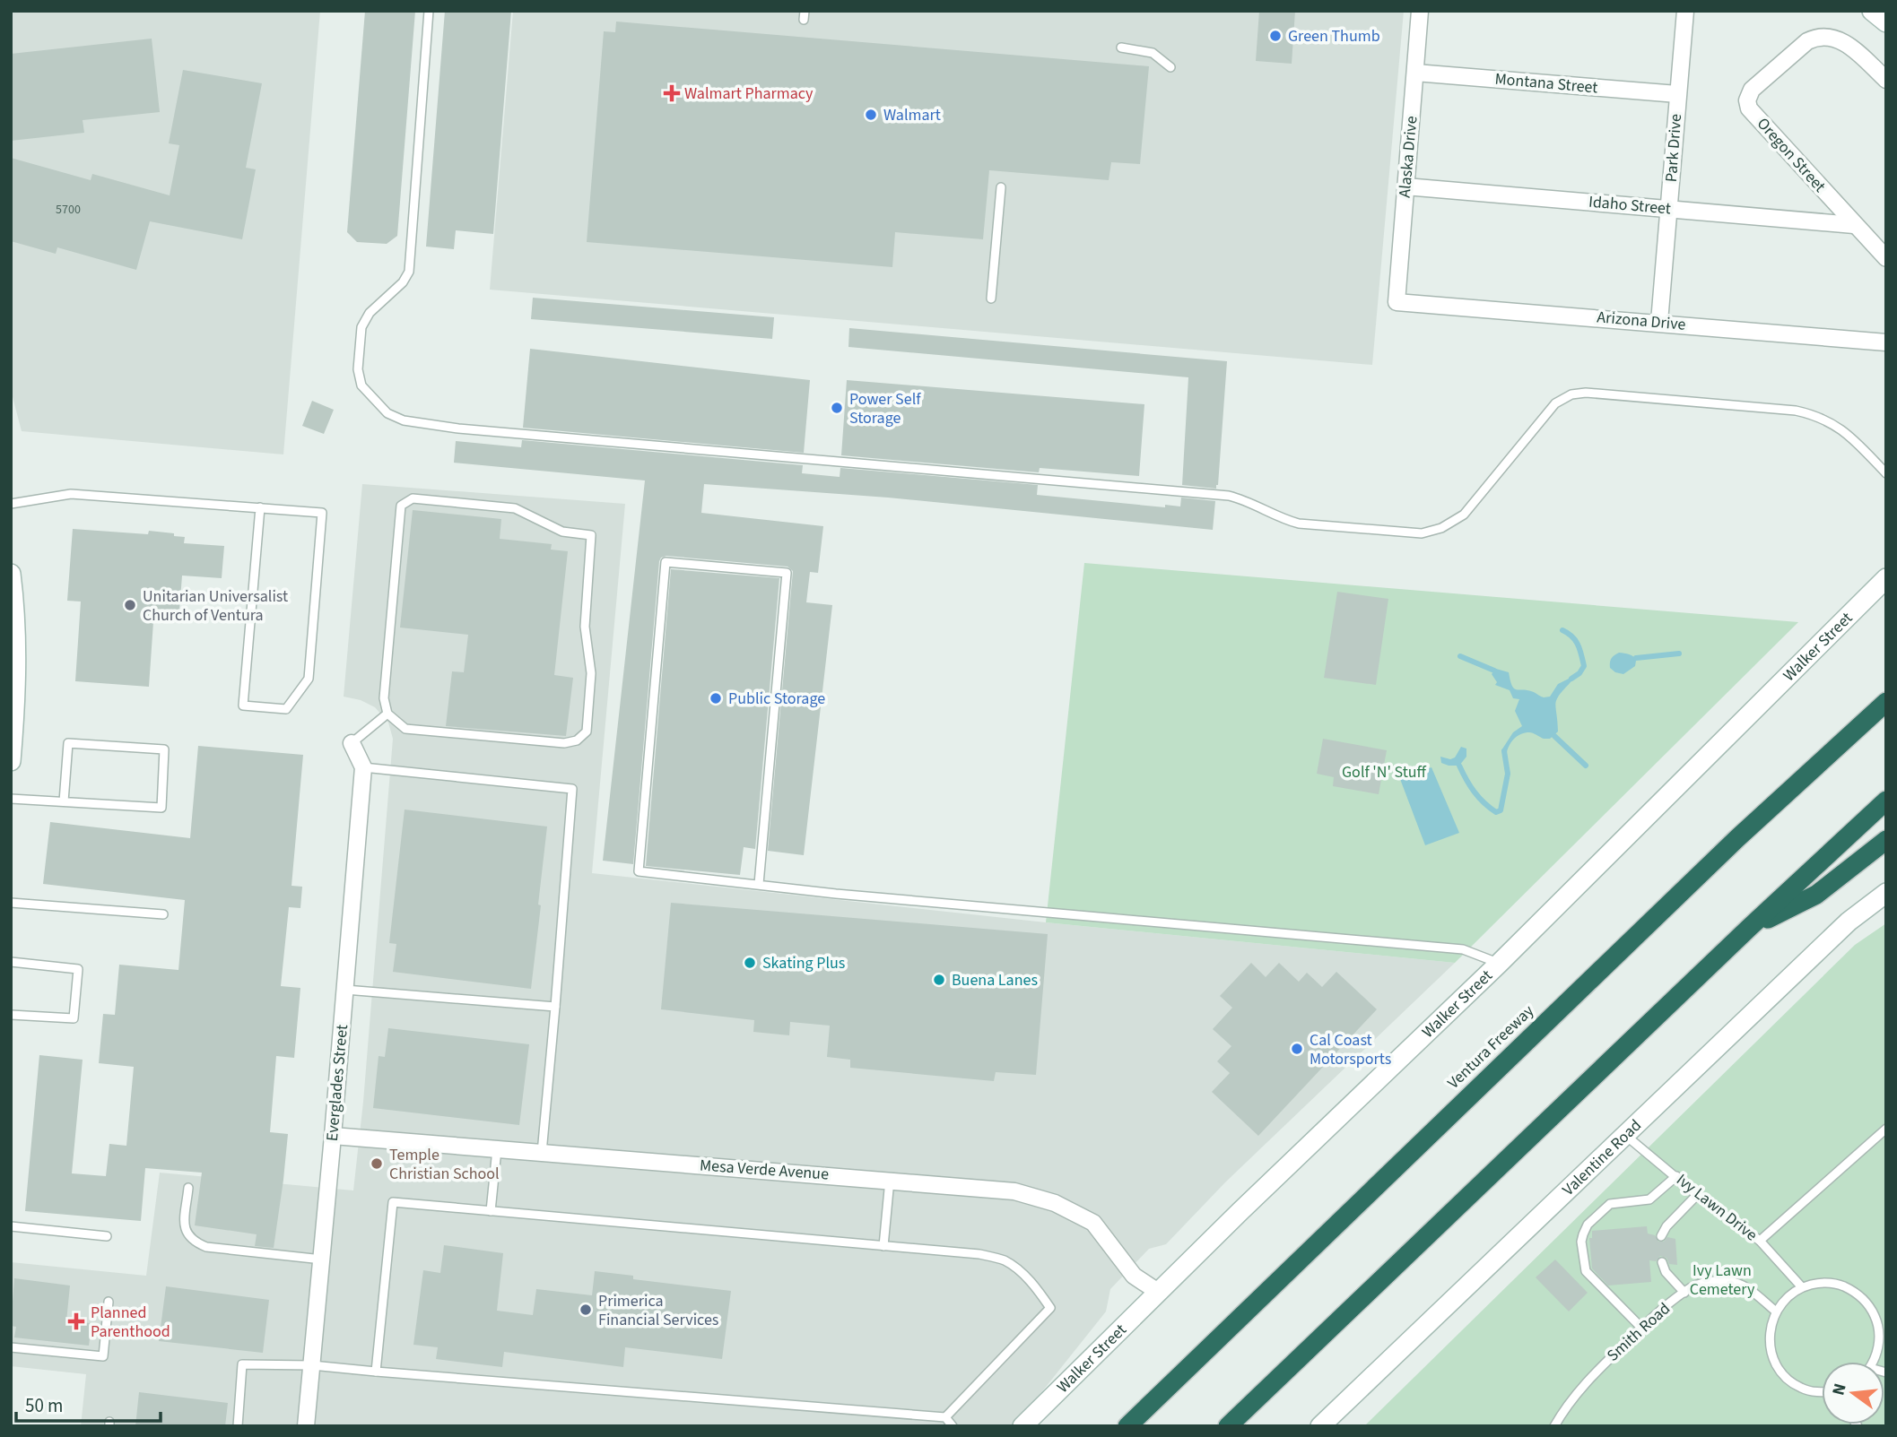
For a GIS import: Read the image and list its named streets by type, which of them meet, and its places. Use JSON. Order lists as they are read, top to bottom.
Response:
{
  "streets": {
    "highway": ["Ventura Freeway"],
    "street": [
      "Montana Street",
      "Park Drive",
      "Oregon Street",
      "Alaska Drive",
      "Idaho Street",
      "Arizona Drive",
      "Walker Street",
      "Everglades Street",
      "Valentine Road",
      "Mesa Verde Avenue"
    ],
    "lane": ["Ivy Lawn Drive", "Smith Road"]
  },
  "crossings": [
    ["Montana Street", "Park Drive"],
    ["Montana Street", "Alaska Drive"],
    ["Park Drive", "Idaho Street"],
    ["Park Drive", "Arizona Drive"],
    ["Oregon Street", "Idaho Street"],
    ["Alaska Drive", "Idaho Street"],
    ["Alaska Drive", "Arizona Drive"],
    ["Walker Street", "Mesa Verde Avenue"],
    ["Everglades Street", "Mesa Verde Avenue"],
    ["Valentine Road", "Ivy Lawn Drive"]
  ],
  "parks": ["Golf 'N' Stuff", "Ivy Lawn Cemetery"],
  "places": {
    "other": [
      "Green Thumb",
      "Walmart",
      "Power Self Storage",
      "Unitarian Universalist Church of Ventura",
      "Public Storage",
      "Skating Plus",
      "Buena Lanes",
      "Cal Coast Motorsports",
      "Temple Christian School",
      "Primerica Financial Services"
    ],
    "health": ["Walmart Pharmacy", "Planned Parenthood"]
  },
  "house_numbers": ["5700"],
  "scale_bar": "50 m",
  "north": "left"
}
